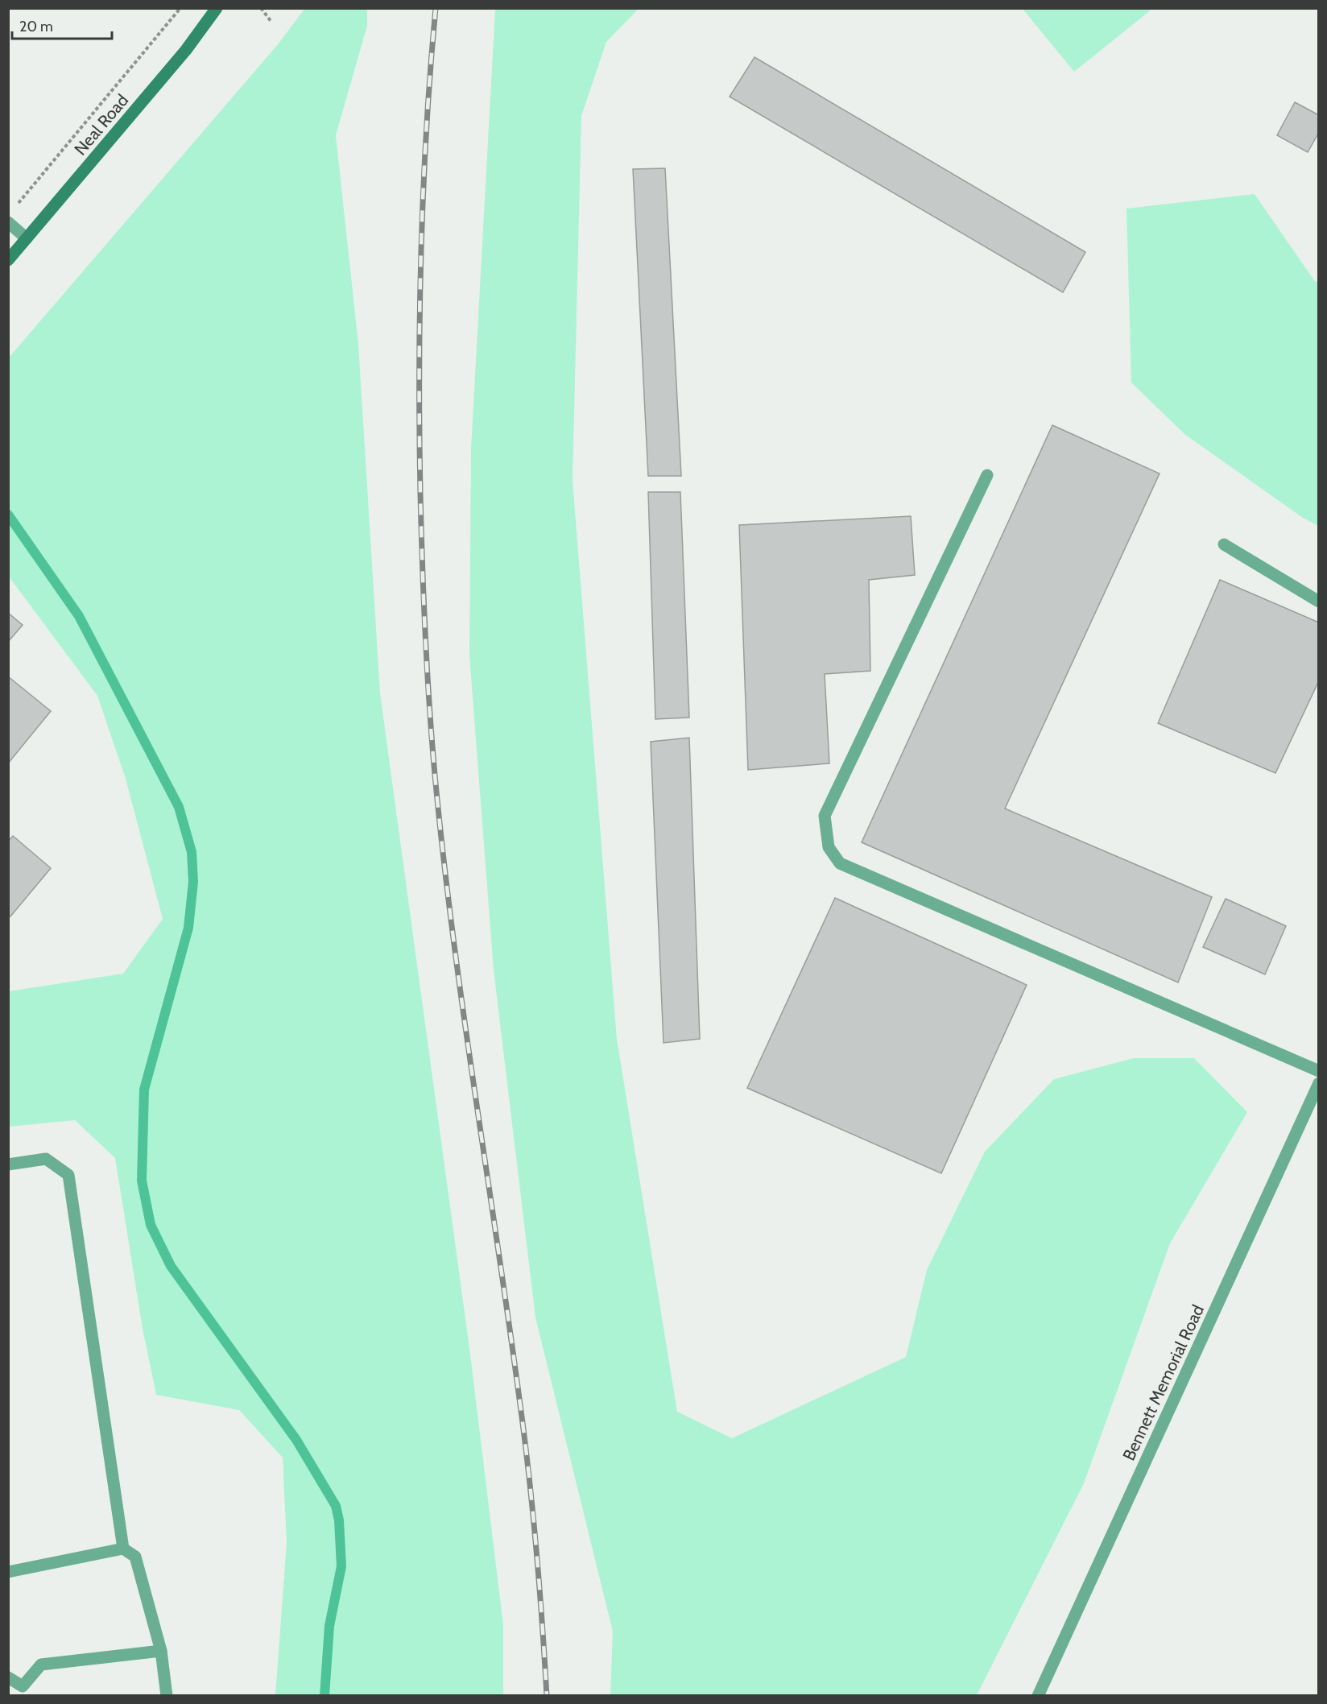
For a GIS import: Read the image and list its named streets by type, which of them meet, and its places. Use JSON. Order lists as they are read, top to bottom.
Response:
{
  "streets": {
    "street": ["Neal Road", "Bennett Memorial Road"]
  },
  "scale_bar": "20 m"
}
